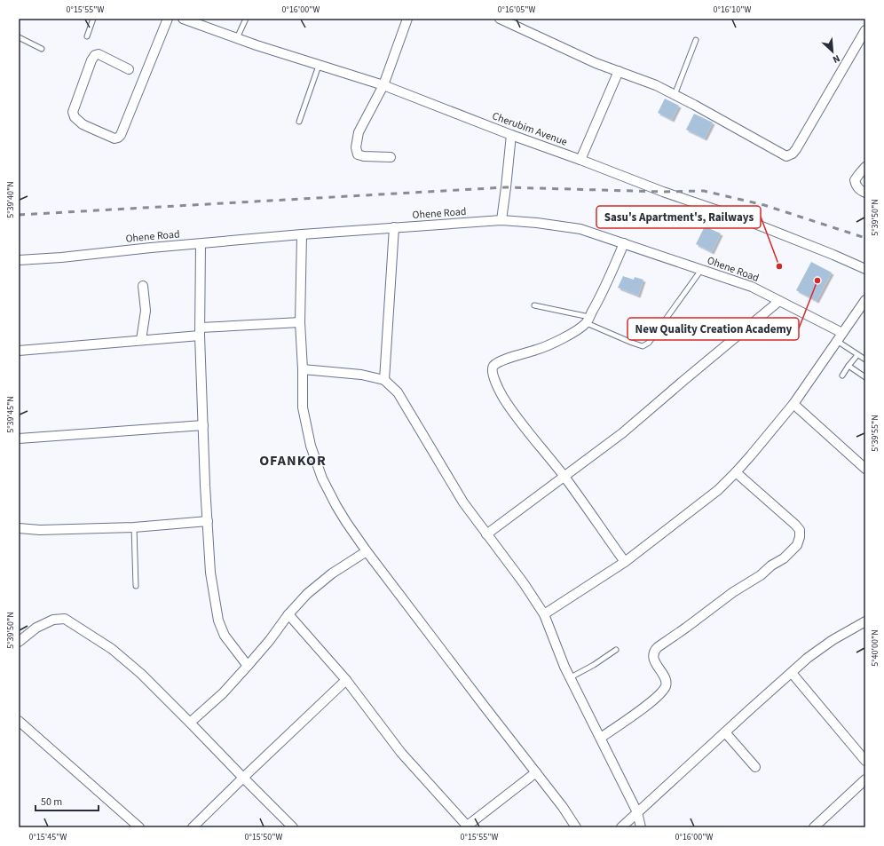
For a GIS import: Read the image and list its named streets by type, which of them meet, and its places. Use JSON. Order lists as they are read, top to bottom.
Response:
{
  "streets": {
    "street": ["Cherubim Avenue", "Ohene Road"]
  },
  "districts": ["OFANKOR"],
  "places": ["Sasu's Apartment's, Railways", "New Quality Creation Academy"],
  "scale_bar": "50 m",
  "north": "bottom right",
  "coordinates": [
    "0°15'55\"W",
    "0°16'00\"W",
    "0°16'05\"W",
    "0°16'10\"W",
    "5°39'40\"N",
    "5°39'50\"N",
    "5°39'45\"N",
    "5°39'55\"N",
    "5°40'00\"N",
    "0°15'45\"W",
    "0°15'50\"W"
  ]
}
